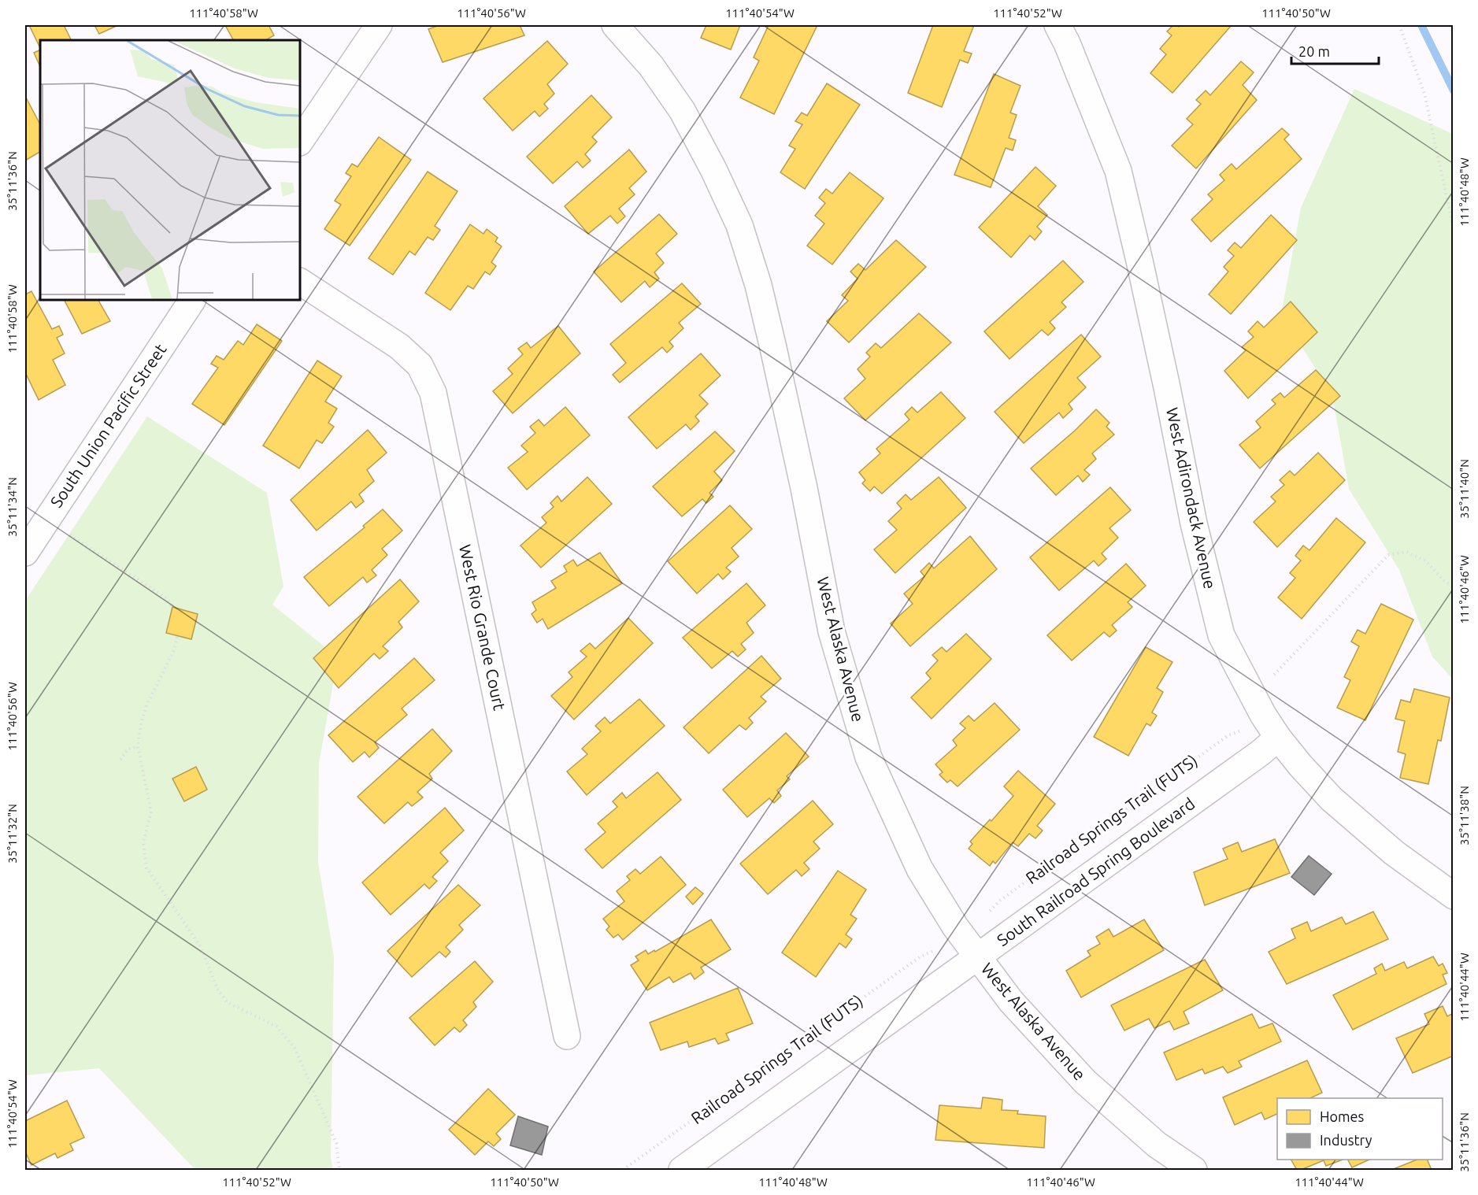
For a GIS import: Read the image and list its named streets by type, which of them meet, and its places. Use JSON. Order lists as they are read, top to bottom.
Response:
{
  "streets": {
    "street": [
      "South Union Pacific Street",
      "West Adirondack Avenue",
      "West Rio Grande Court",
      "West Alaska Avenue",
      "South Railroad Spring Boulevard"
    ],
    "path": ["Railroad Springs Trail (FUTS)"]
  },
  "crossings": [
    ["West Adirondack Avenue", "South Railroad Spring Boulevard"],
    ["West Alaska Avenue", "South Railroad Spring Boulevard"]
  ],
  "legend": ["Homes", "Industry"],
  "scale_bar": "20 m",
  "coordinates": [
    "111°40'58\"W",
    "111°40'56\"W",
    "111°40'54\"W",
    "111°40'52\"W",
    "111°40'50\"W",
    "35°11'36\"N",
    "111°40'48\"W",
    "35°11'40\"N",
    "35°11'34\"N",
    "111°40'46\"W",
    "35°11'38\"N",
    "35°11'32\"N",
    "111°40'44\"W"
  ]
}
